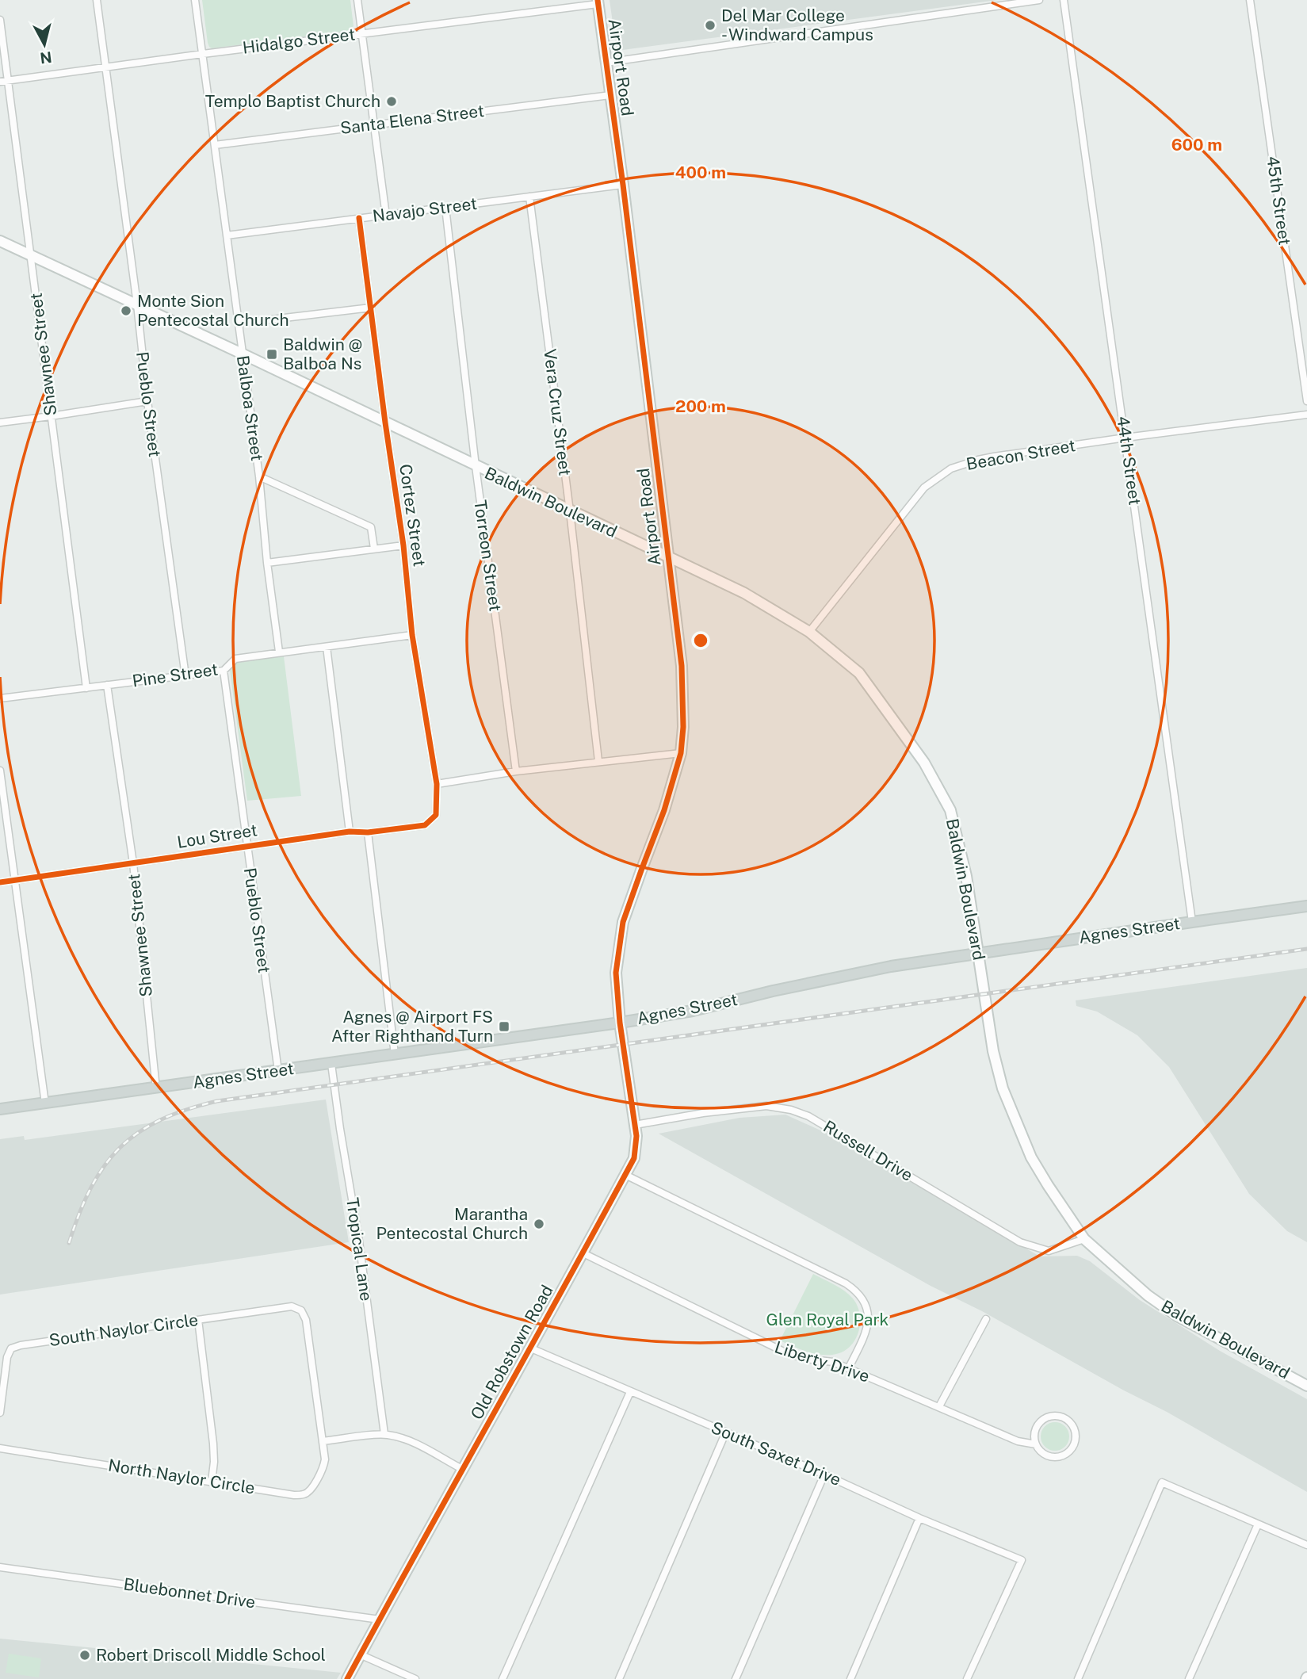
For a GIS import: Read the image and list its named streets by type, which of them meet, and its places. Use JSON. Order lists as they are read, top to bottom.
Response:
{
  "streets": {
    "main road": [
      "Airport Road",
      "Baldwin Boulevard",
      "Agnes Street",
      "Old Robstown Road"
    ],
    "street": [
      "Hidalgo Street",
      "Santa Elena Street",
      "45th Street",
      "Navajo Street",
      "Shawnee Street",
      "Pueblo Street",
      "Balboa Street",
      "Vera Cruz Street",
      "Beacon Street",
      "44th Street",
      "Cortez Street",
      "Torreon Street",
      "Pine Street",
      "Lou Street",
      "Russell Drive",
      "Tropical Lane",
      "South Naylor Circle",
      "Liberty Drive",
      "South Saxet Drive",
      "North Naylor Circle",
      "Bluebonnet Drive"
    ]
  },
  "crossings": [
    ["Hidalgo Street", "Airport Road"],
    ["Hidalgo Street", "Shawnee Street"],
    ["Hidalgo Street", "Pueblo Street"],
    ["Hidalgo Street", "Balboa Street"],
    ["Airport Road", "Santa Elena Street"],
    ["Airport Road", "Navajo Street"],
    ["Airport Road", "Baldwin Boulevard"],
    ["Airport Road", "Agnes Street"],
    ["Airport Road", "Old Robstown Road"],
    ["Santa Elena Street", "Balboa Street"],
    ["Navajo Street", "Balboa Street"],
    ["Navajo Street", "Vera Cruz Street"],
    ["Navajo Street", "Cortez Street"],
    ["Navajo Street", "Torreon Street"],
    ["Shawnee Street", "Baldwin Boulevard"],
    ["Shawnee Street", "Pine Street"],
    ["Shawnee Street", "Lou Street"],
    ["Shawnee Street", "Agnes Street"],
    ["Pueblo Street", "Baldwin Boulevard"],
    ["Pueblo Street", "Pine Street"],
    ["Pueblo Street", "Lou Street"],
    ["Pueblo Street", "Agnes Street"],
    ["Balboa Street", "Baldwin Boulevard"],
    ["Balboa Street", "Pine Street"],
    ["Vera Cruz Street", "Baldwin Boulevard"],
    ["Beacon Street", "44th Street"],
    ["Beacon Street", "Baldwin Boulevard"],
    ["44th Street", "Agnes Street"],
    ["Baldwin Boulevard", "Cortez Street"],
    ["Baldwin Boulevard", "Torreon Street"],
    ["Baldwin Boulevard", "Agnes Street"],
    ["Baldwin Boulevard", "Russell Drive"],
    ["Cortez Street", "Pine Street"],
    ["Cortez Street", "Lou Street"],
    ["Agnes Street", "Tropical Lane"],
    ["Agnes Street", "Old Robstown Road"],
    ["Russell Drive", "Old Robstown Road"],
    ["South Naylor Circle", "North Naylor Circle"],
    ["Old Robstown Road", "Liberty Drive"],
    ["Old Robstown Road", "South Saxet Drive"],
    ["Old Robstown Road", "Bluebonnet Drive"]
  ],
  "parks": ["Glen Royal Park"],
  "places": {
    "other": [
      "Del Mar College - Windward Campus",
      "Templo Baptist Church",
      "Monte Sion Pentecostal Church",
      "Marantha Pentecostal Church",
      "Robert Driscoll Middle School"
    ],
    "transit": ["Baldwin @ Balboa Ns", "Agnes @ Airport FS After Righthand Turn"]
  },
  "north": "bottom",
  "rings": ["600 m", "400 m", "200 m"]
}
